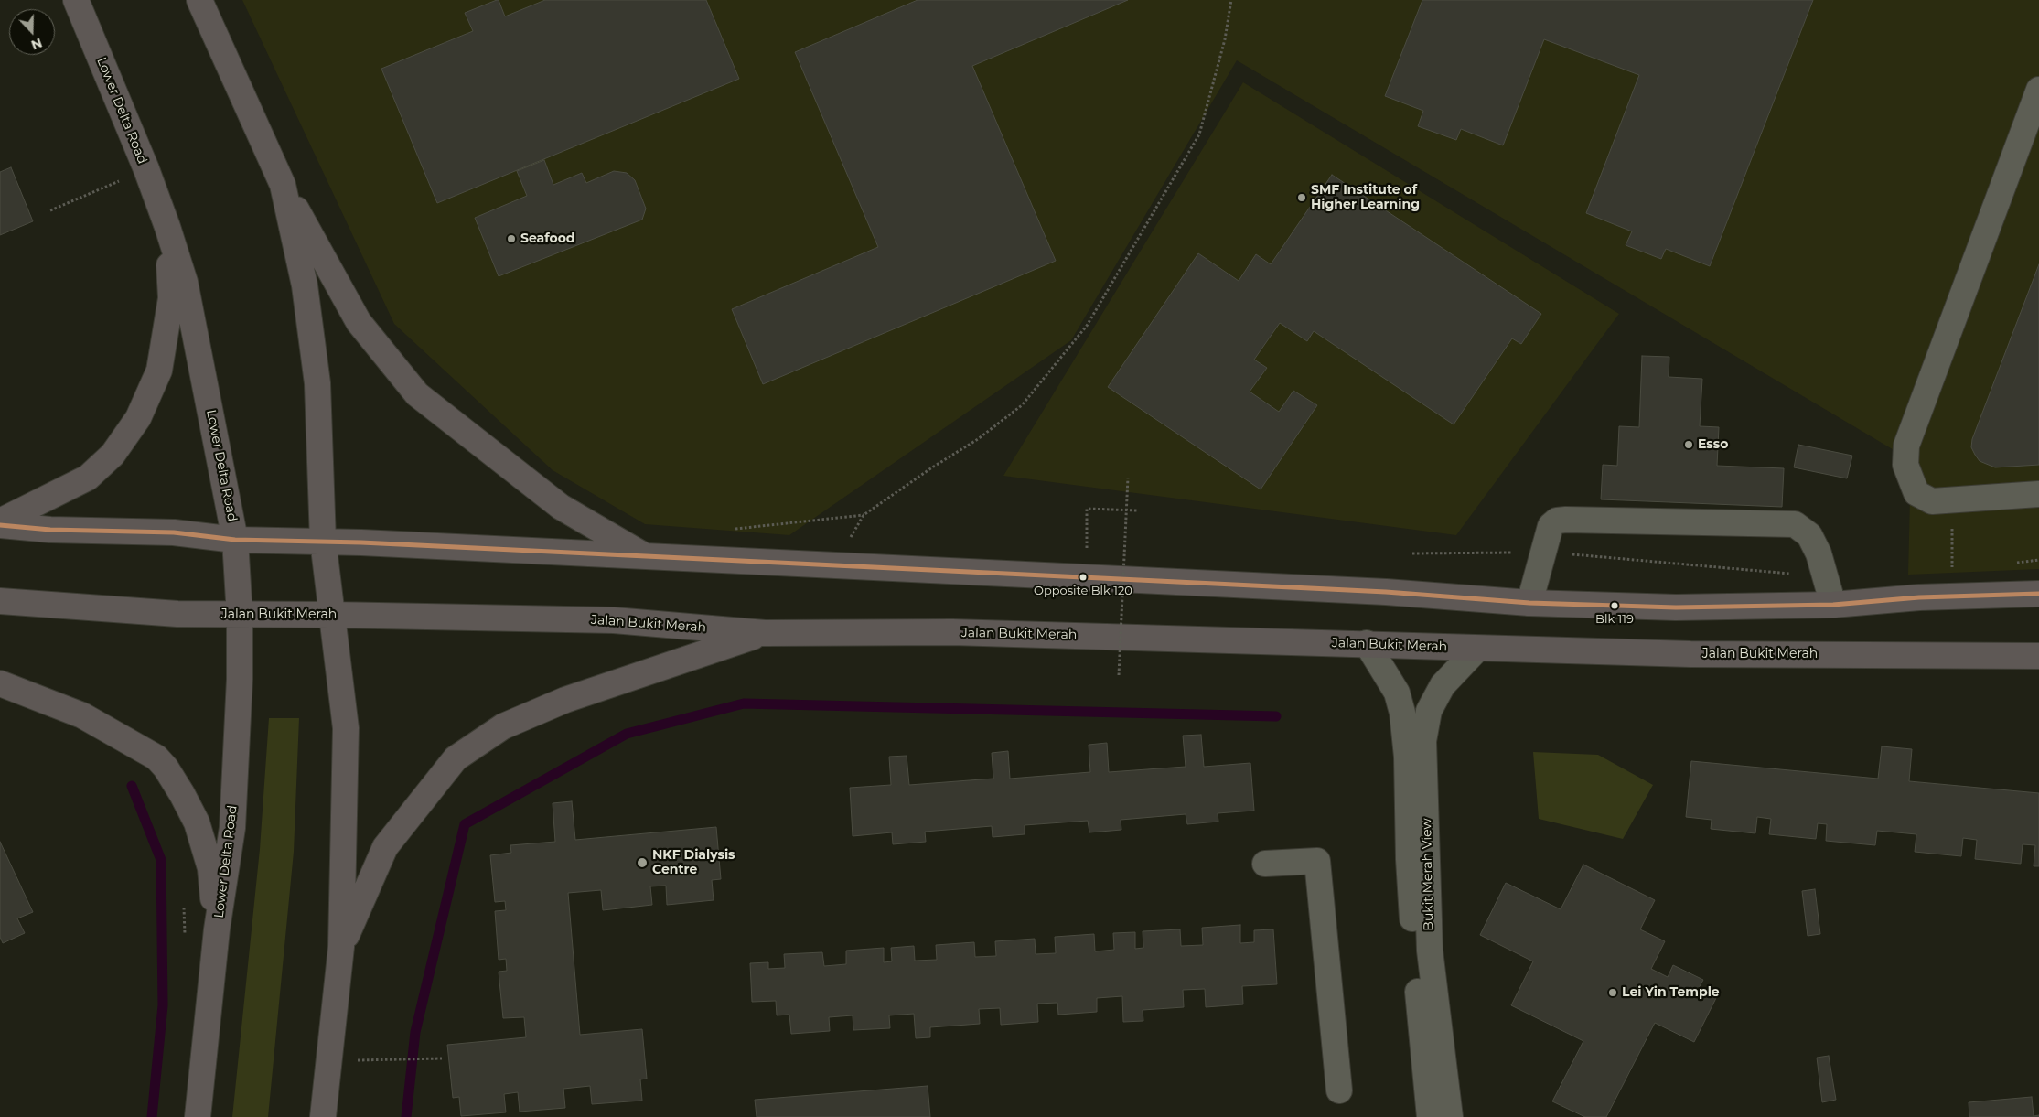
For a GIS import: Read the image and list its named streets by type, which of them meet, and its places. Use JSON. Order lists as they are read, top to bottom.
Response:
{
  "streets": {
    "main road": ["Lower Delta Road", "Jalan Bukit Merah"],
    "street": ["Bukit Merah View"]
  },
  "crossings": [
    ["Lower Delta Road", "Jalan Bukit Merah"],
    ["Jalan Bukit Merah", "Bukit Merah View"]
  ],
  "places": [
    "SMF Institute of Higher Learning",
    "Seafood",
    "Esso",
    "Opposite Blk 120",
    "Blk 119",
    "NKF Dialysis Centre",
    "Lei Yin Temple"
  ],
  "north": "bottom"
}
